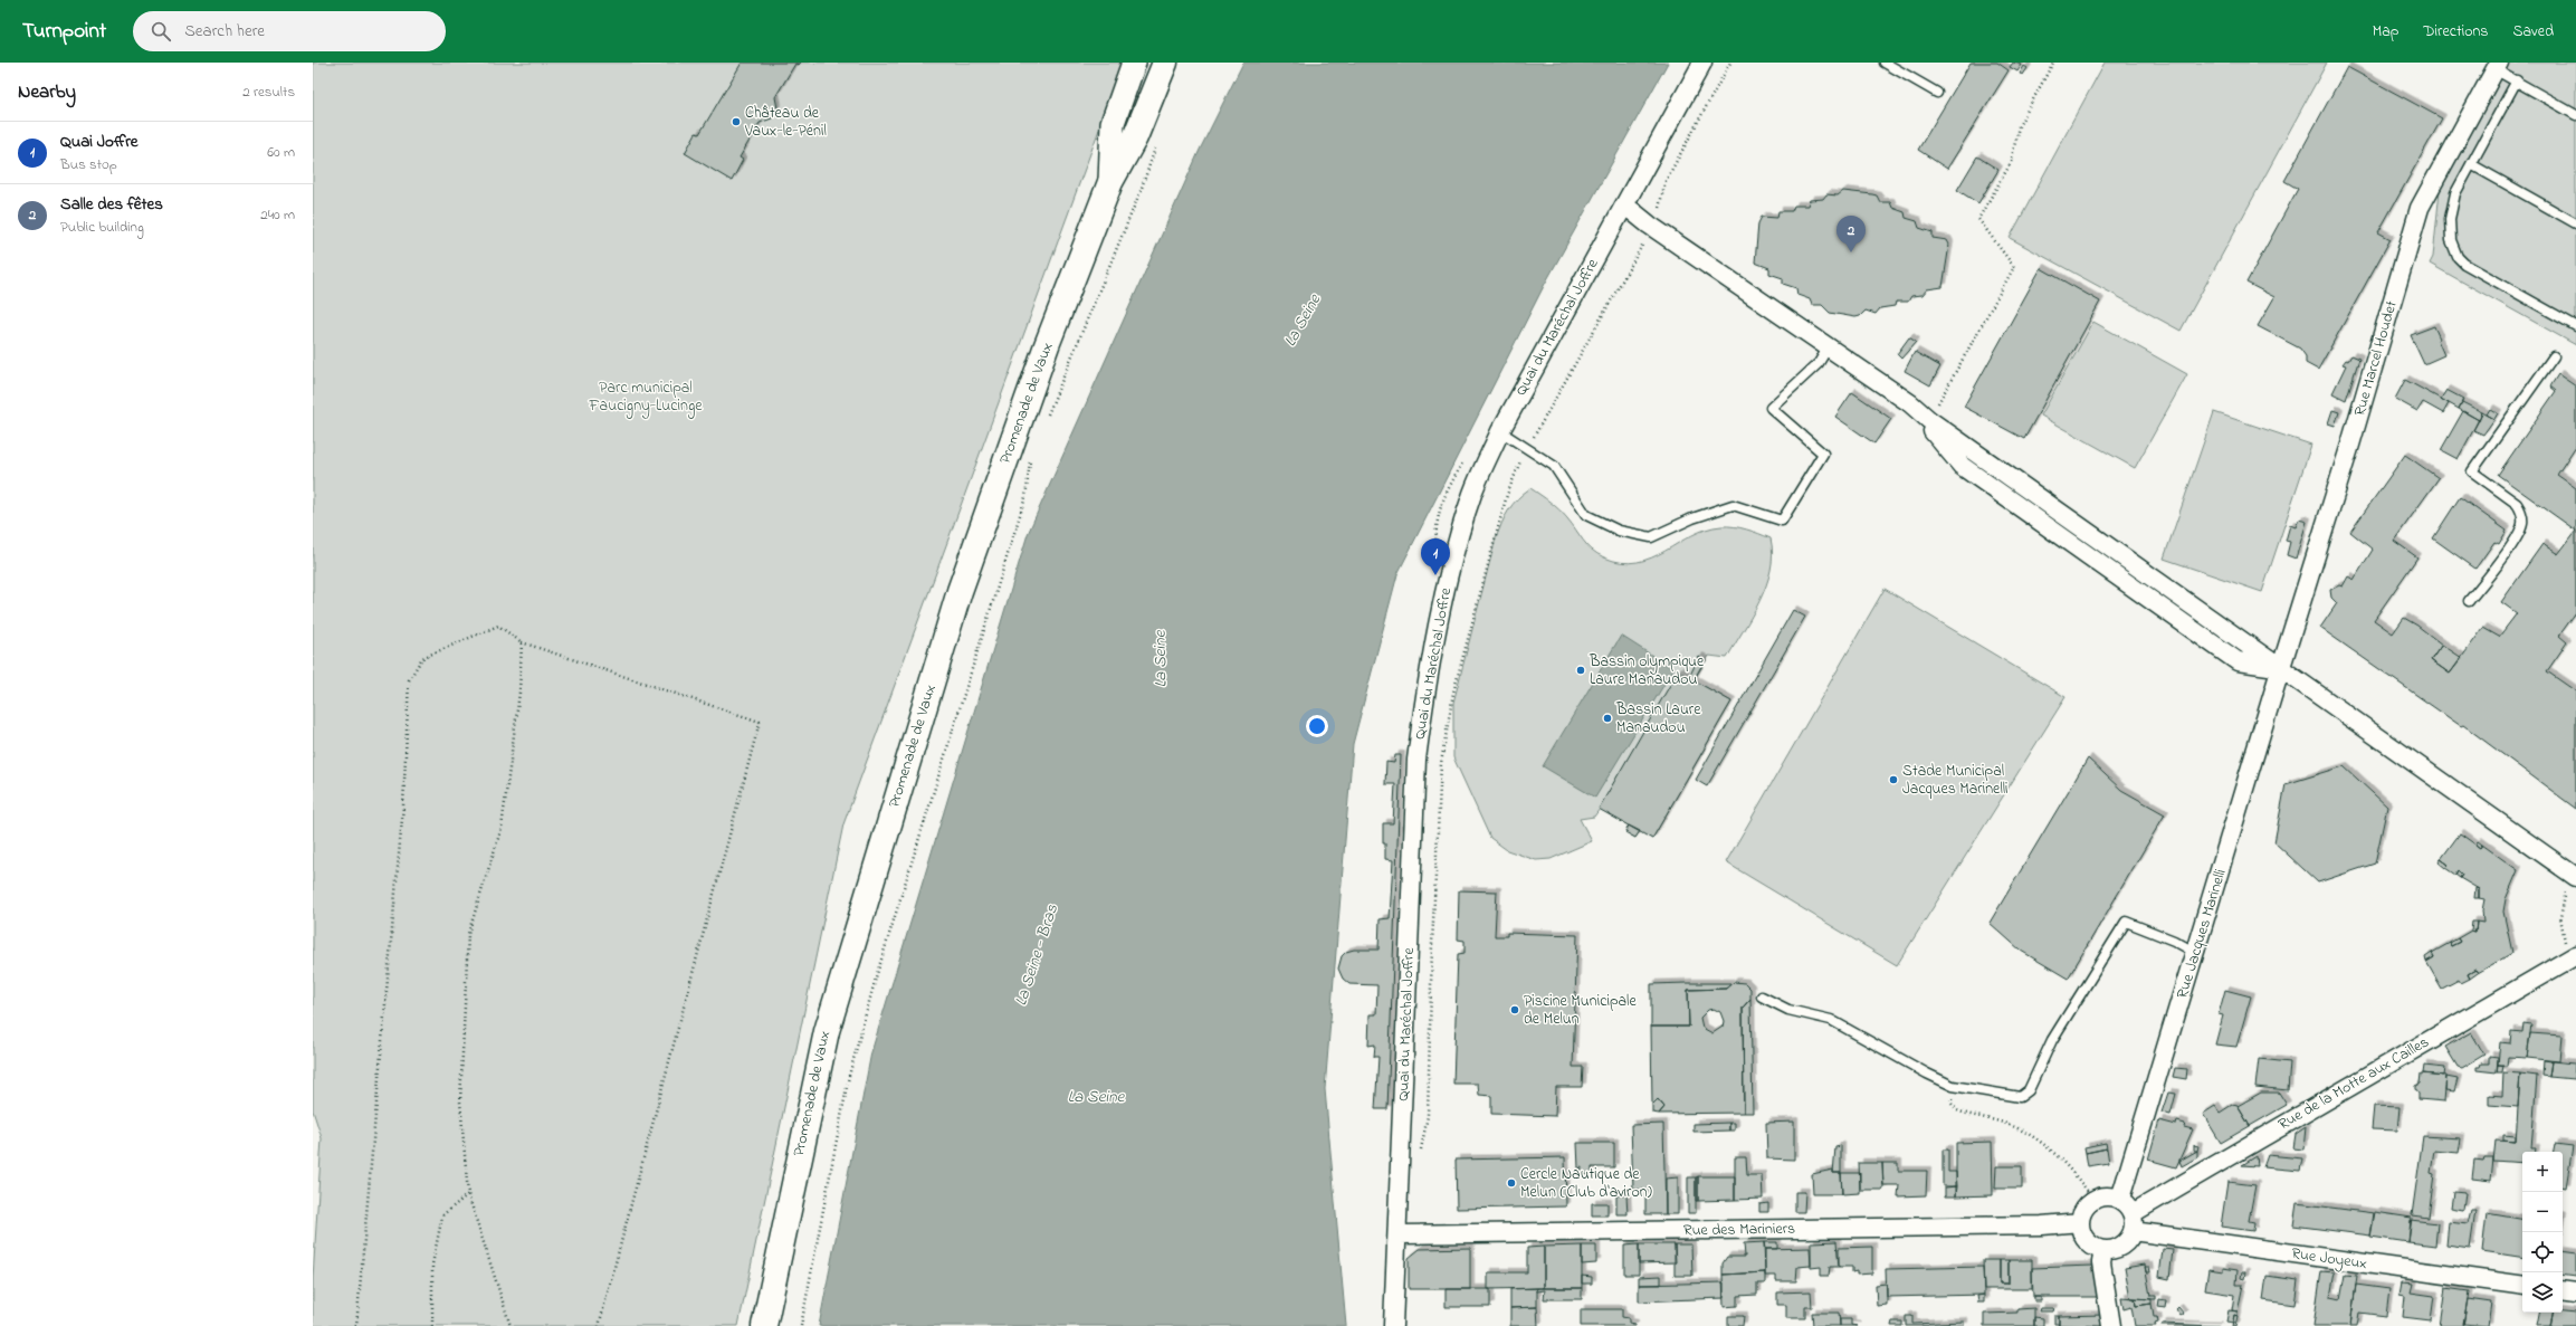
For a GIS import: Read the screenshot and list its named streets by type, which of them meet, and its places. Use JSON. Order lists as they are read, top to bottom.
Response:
{
  "streets": {
    "main road": ["Promenade de Vaux"],
    "street": [
      "Quai du Maréchal Joffre",
      "Rue Marcel Houdet",
      "Rue Jacques Marinelli",
      "Rue de la Motte aux Cailles",
      "Rue des Mariniers",
      "Rue Joyeux"
    ]
  },
  "crossings": [
    ["Quai du Maréchal Joffre", "Rue des Mariniers"],
    ["Rue Marcel Houdet", "Rue Jacques Marinelli"],
    ["Rue Jacques Marinelli", "Rue de la Motte aux Cailles"],
    ["Rue Jacques Marinelli", "Rue des Mariniers"],
    ["Rue Jacques Marinelli", "Rue Joyeux"],
    ["Rue de la Motte aux Cailles", "Rue des Mariniers"],
    ["Rue de la Motte aux Cailles", "Rue Joyeux"],
    ["Rue des Mariniers", "Rue Joyeux"]
  ],
  "water": ["La Seine", "La Seine - Bras"],
  "parks": ["Parc municipal Faucigny-Lucinge"],
  "places": [
    "Château de Vaux-le-Pénil",
    "Bassin olympique Laure Manaudou",
    "Bassin Laure Manaudou",
    "Stade Municipal Jacques Marinelli",
    "Piscine Municipale de Melun",
    "Cercle Nautique de Melun (Club d'aviron)"
  ],
  "page": {
    "header": "Turnpoint",
    "search": "Search here",
    "nav": ["Map", "Directions", "Saved"],
    "heading": ["Nearby", "2 results"],
    "list": [
      {
        "mark": "1",
        "name": "Quai Joffre",
        "note": "Bus stop",
        "value": "60 m"
      },
      {
        "mark": "2",
        "name": "Salle des fêtes",
        "note": "Public building",
        "value": "240 m"
      }
    ],
    "pins": ["2", "1"],
    "map_buttons": ["+", "−"]
  }
}
